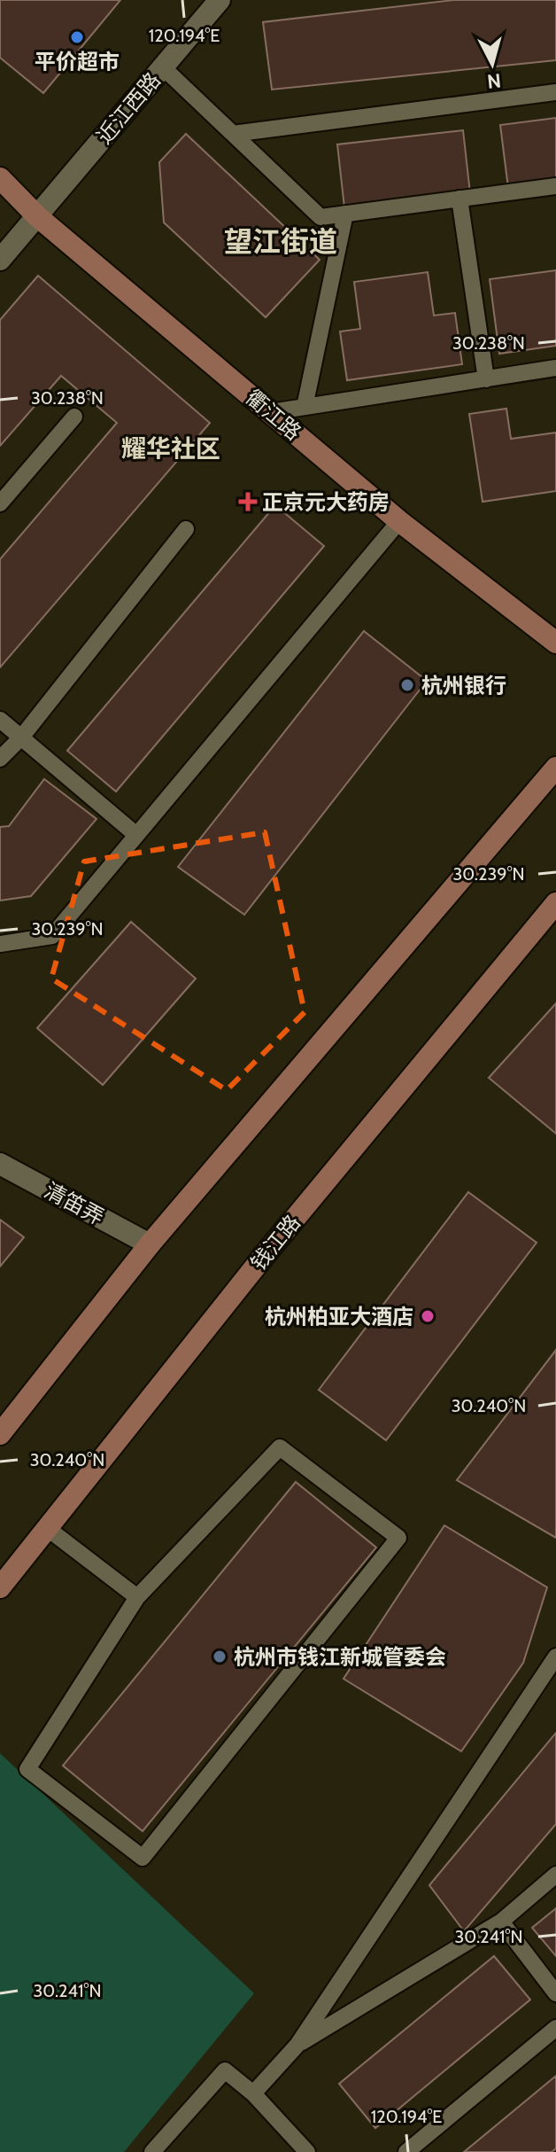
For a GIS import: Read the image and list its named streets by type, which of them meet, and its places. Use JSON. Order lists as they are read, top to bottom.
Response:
{
  "streets": {
    "main road": ["衢江路", "钱江路"],
    "street": ["近江西路", "清笛弄"]
  },
  "crossings": [
    ["近江西路", "衢江路"]
  ],
  "districts": ["望江街道", "耀华社区"],
  "places": {
    "other": [
      "平价超市",
      "杭州银行",
      "杭州柏亚大酒店",
      "杭州市钱江新城管委会"
    ],
    "health": ["正京元大药房"]
  },
  "north": "bottom",
  "coordinates": [
    "120.194°E",
    "30.238°N",
    "30.239°N",
    "30.240°N",
    "30.241°N"
  ]
}
